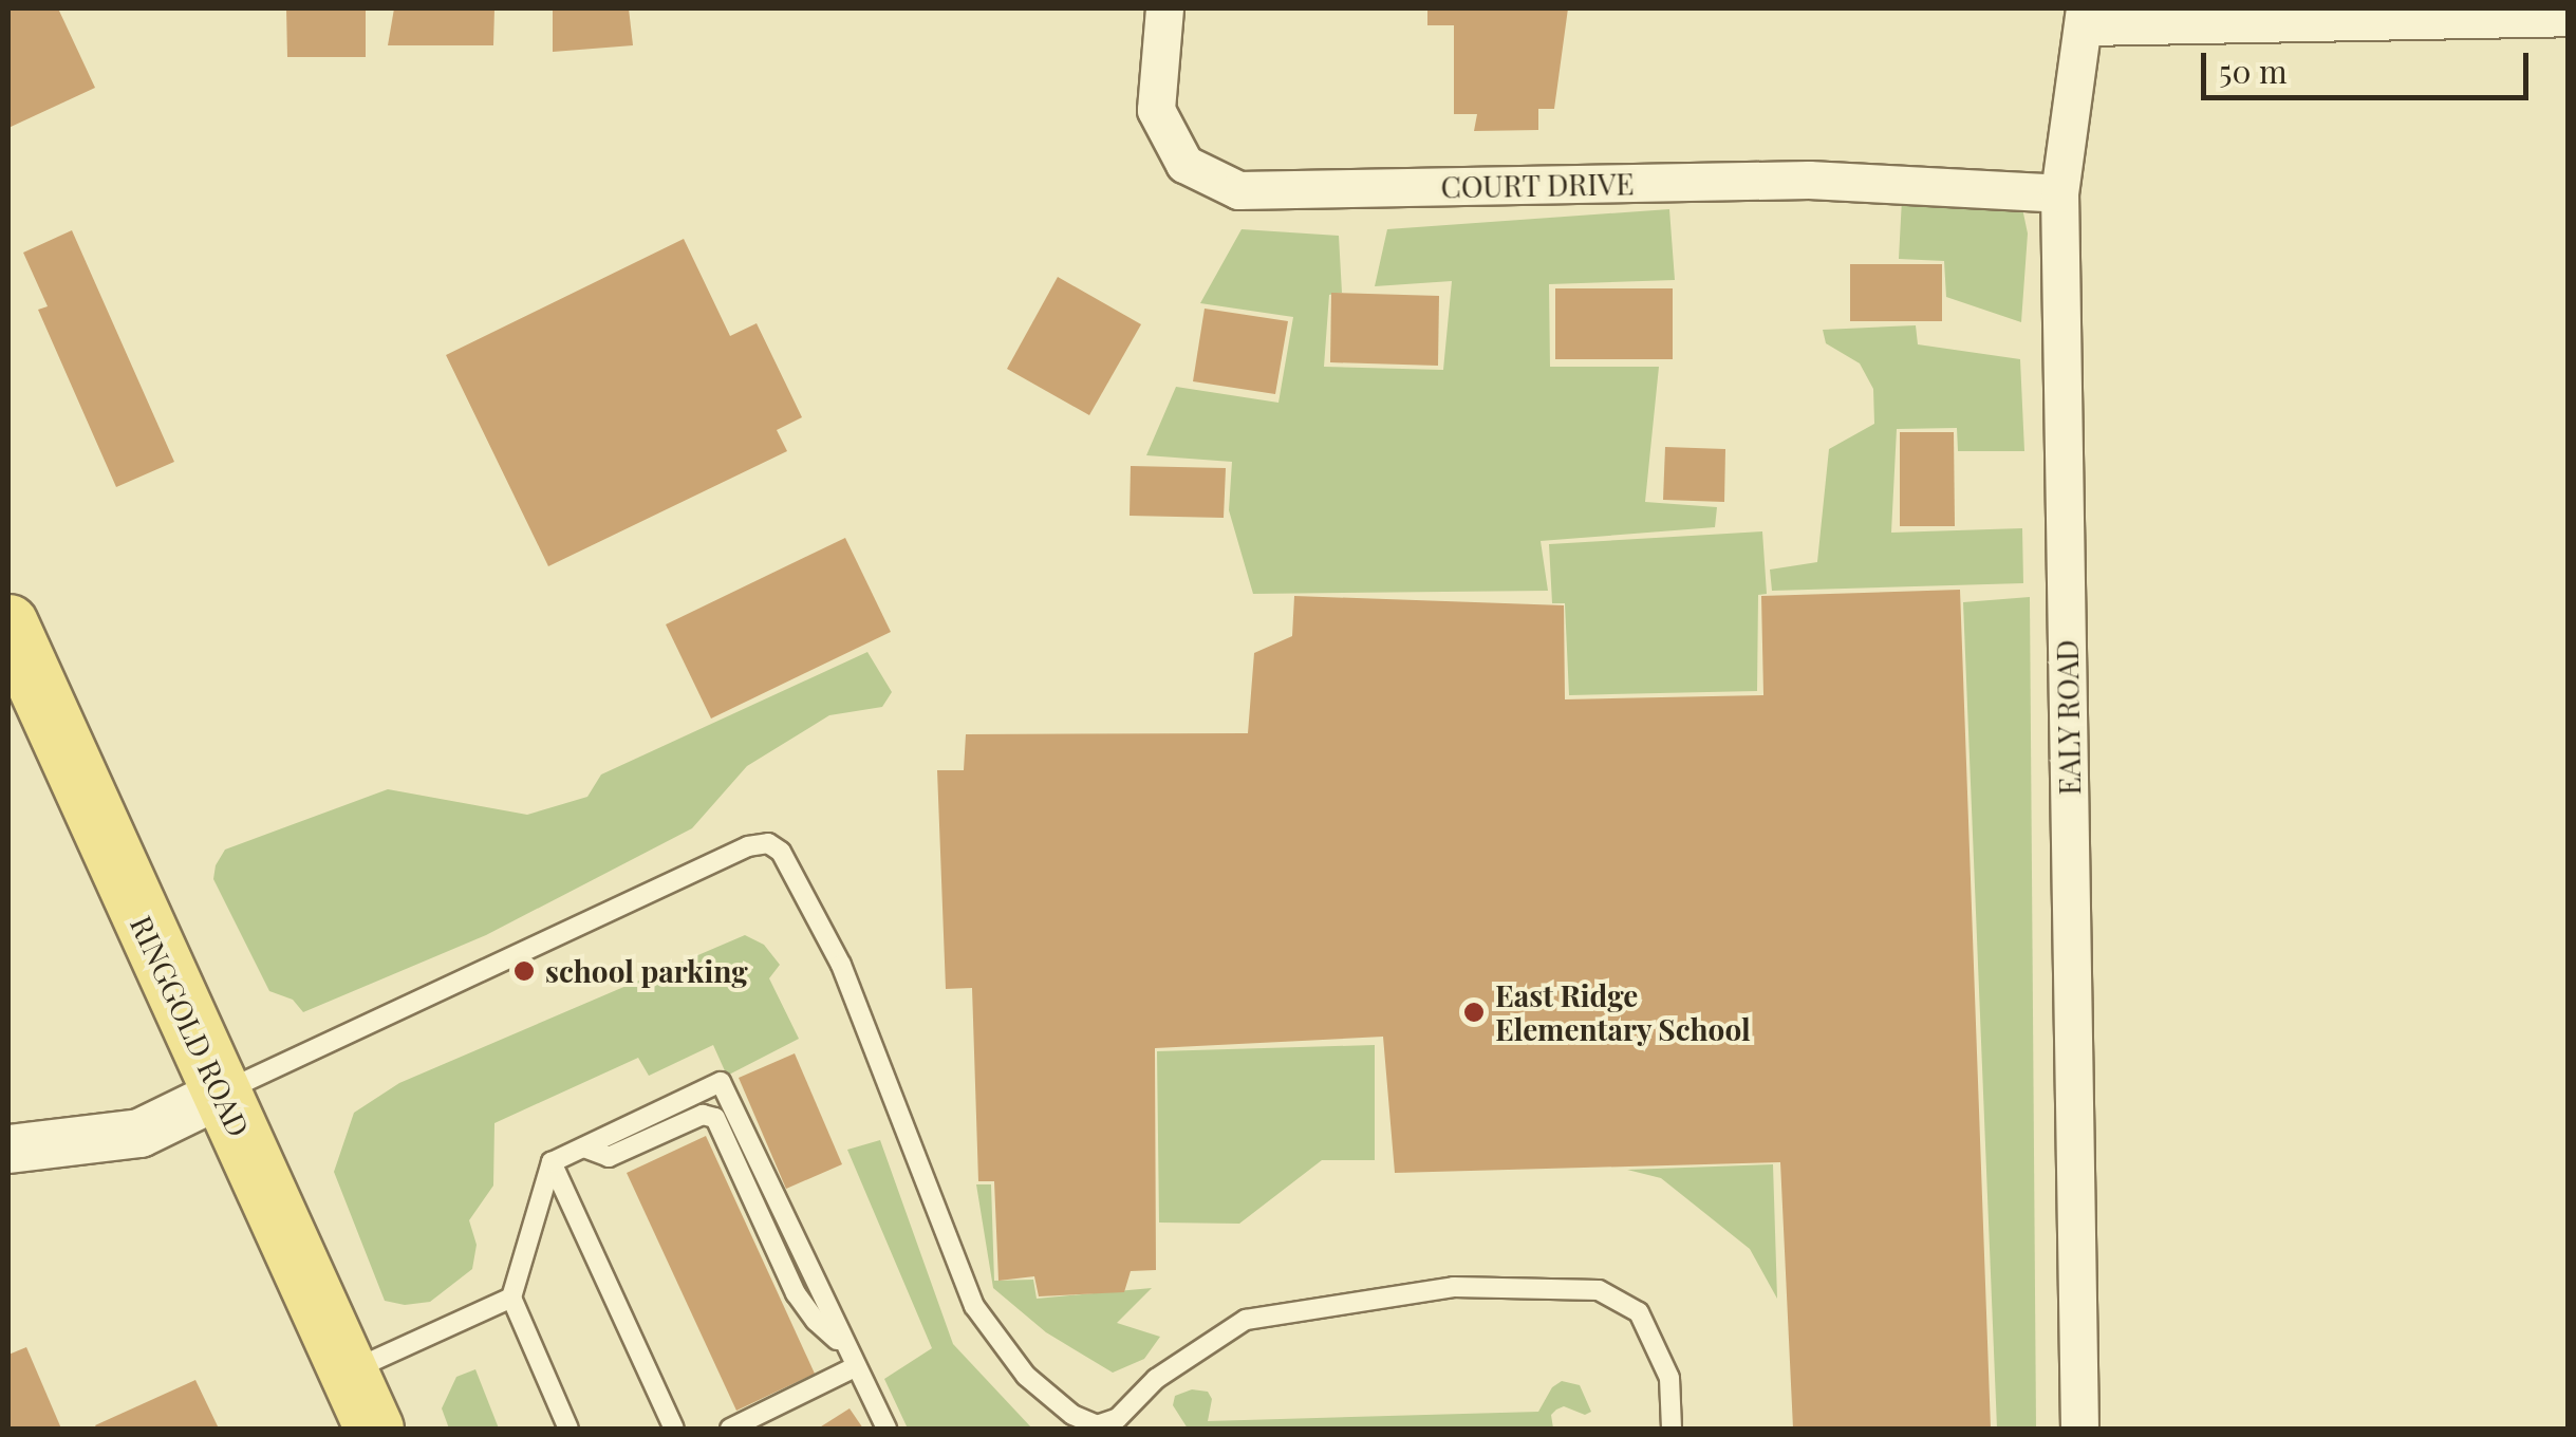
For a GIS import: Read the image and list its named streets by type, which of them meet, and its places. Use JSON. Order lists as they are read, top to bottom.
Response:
{
  "streets": {
    "main road": ["RINGGOLD ROAD"],
    "street": ["COURT DRIVE", "EALY ROAD"]
  },
  "crossings": [
    ["COURT DRIVE", "EALY ROAD"]
  ],
  "places": ["school parking", "East Ridge Elementary School"],
  "scale_bar": "50 m"
}
